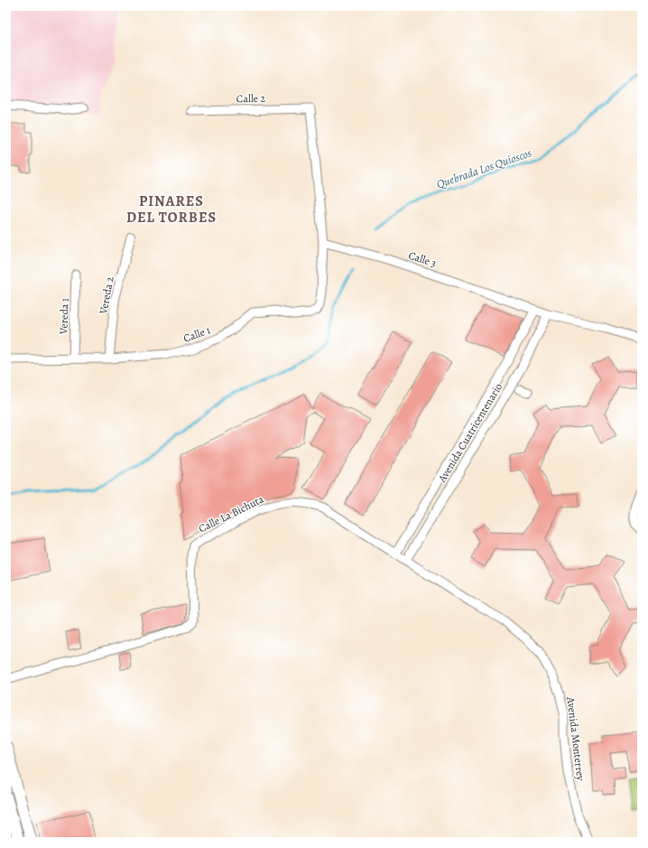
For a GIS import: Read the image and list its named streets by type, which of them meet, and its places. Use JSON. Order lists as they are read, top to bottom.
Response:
{
  "streets": {
    "street": [
      "Calle 2",
      "Calle 3",
      "Vereda 2",
      "Vereda 1",
      "Calle 1",
      "Avenida Cuatricentenario",
      "Calle La Bichuta",
      "Avenida Monterrey"
    ]
  },
  "crossings": [
    ["Calle 2", "Calle 3"],
    ["Calle 2", "Calle 1"],
    ["Calle 3", "Calle 1"],
    ["Calle 3", "Avenida Cuatricentenario"],
    ["Vereda 2", "Calle 1"],
    ["Vereda 1", "Calle 1"],
    ["Avenida Cuatricentenario", "Calle La Bichuta"],
    ["Avenida Cuatricentenario", "Avenida Monterrey"],
    ["Calle La Bichuta", "Avenida Monterrey"]
  ],
  "districts": ["PINARES DEL TORBES"],
  "water": ["Quebrada Los Quioscos"]
}
